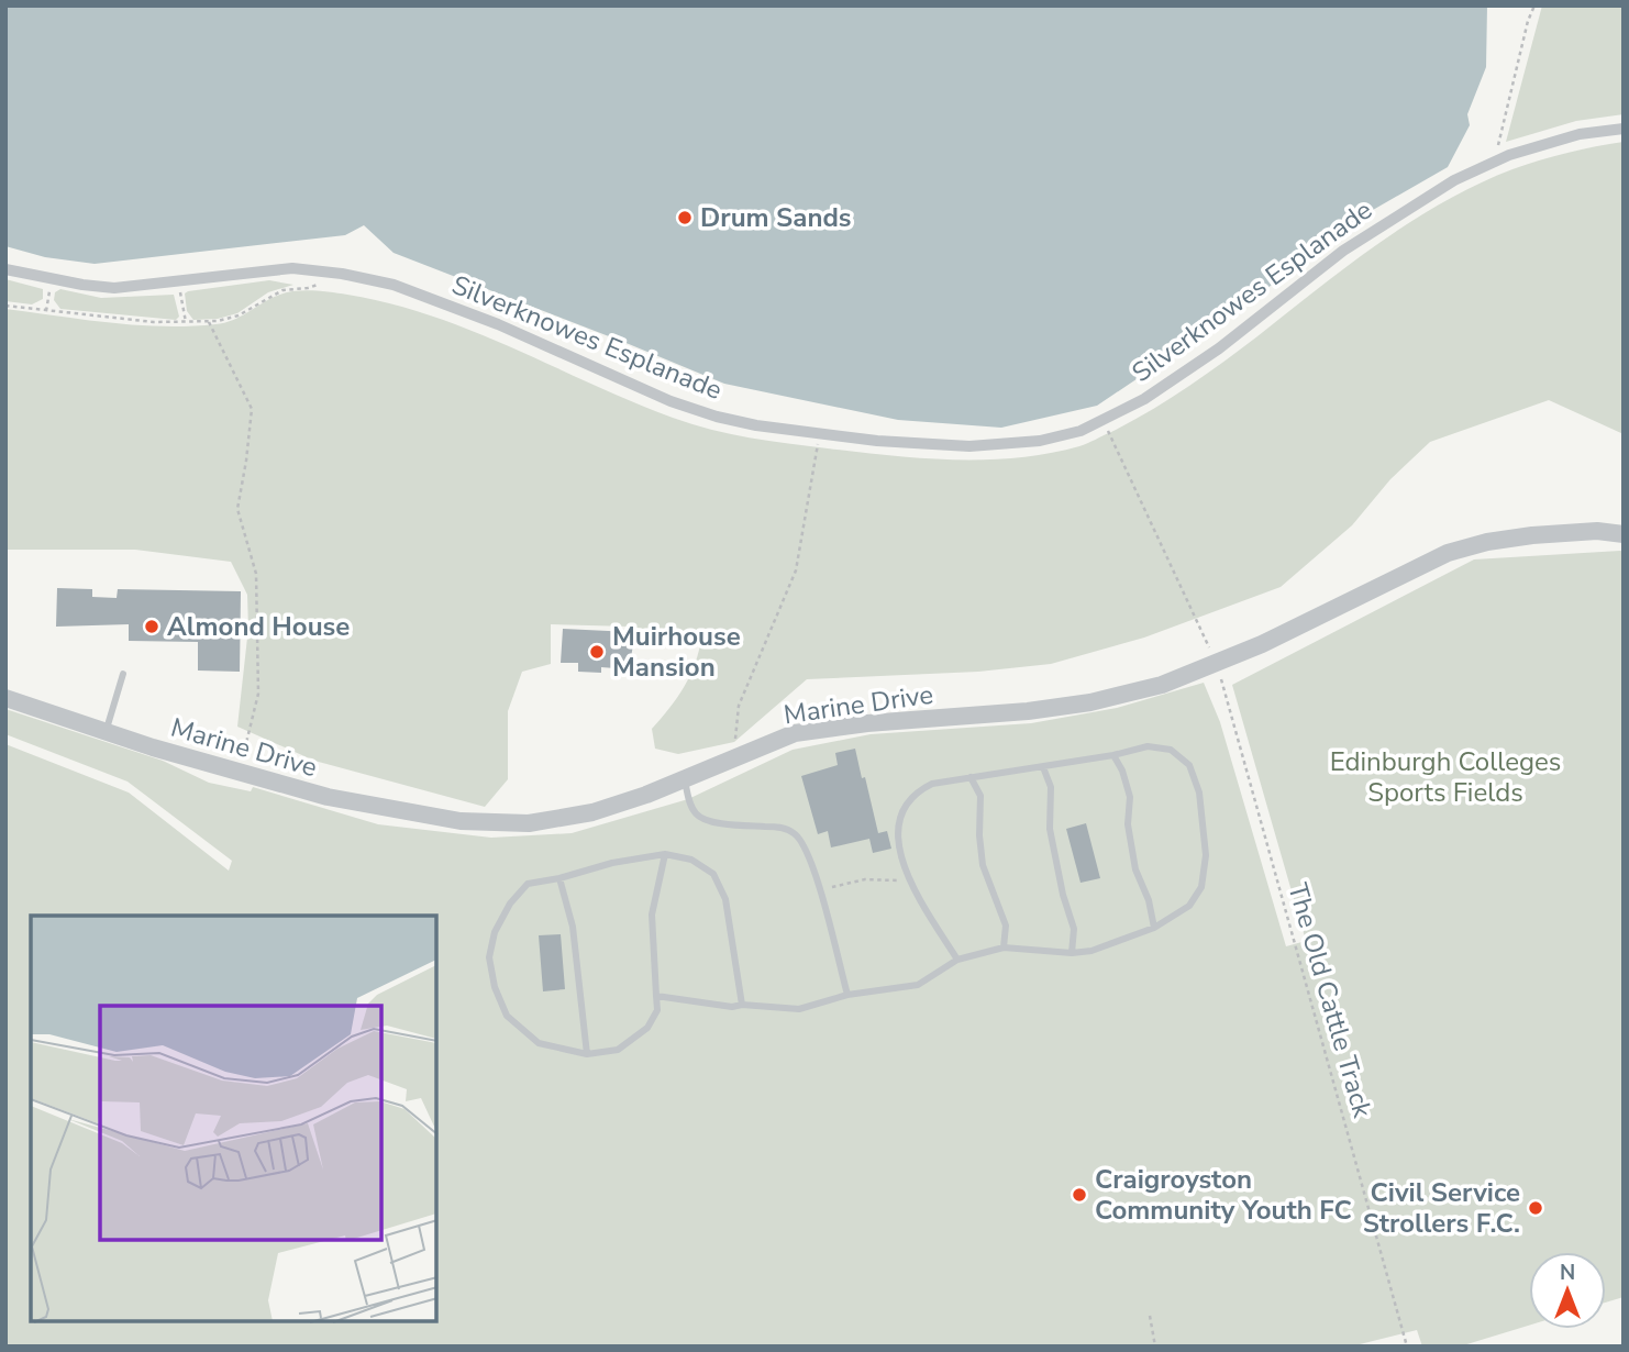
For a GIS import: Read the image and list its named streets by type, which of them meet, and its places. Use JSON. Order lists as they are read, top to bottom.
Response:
{
  "streets": {
    "street": ["Silverknowes Esplanade", "Marine Drive"],
    "path": ["The Old Cattle Track"]
  },
  "crossings": [
    ["Silverknowes Esplanade", "The Old Cattle Track"],
    ["Marine Drive", "The Old Cattle Track"]
  ],
  "parks": ["Edinburgh Colleges Sports Fields"],
  "places": [
    "Drum Sands",
    "Almond House",
    "Muirhouse Mansion",
    "Craigroyston Community Youth FC",
    "Civil Service Strollers F.C."
  ],
  "north": "top"
}
